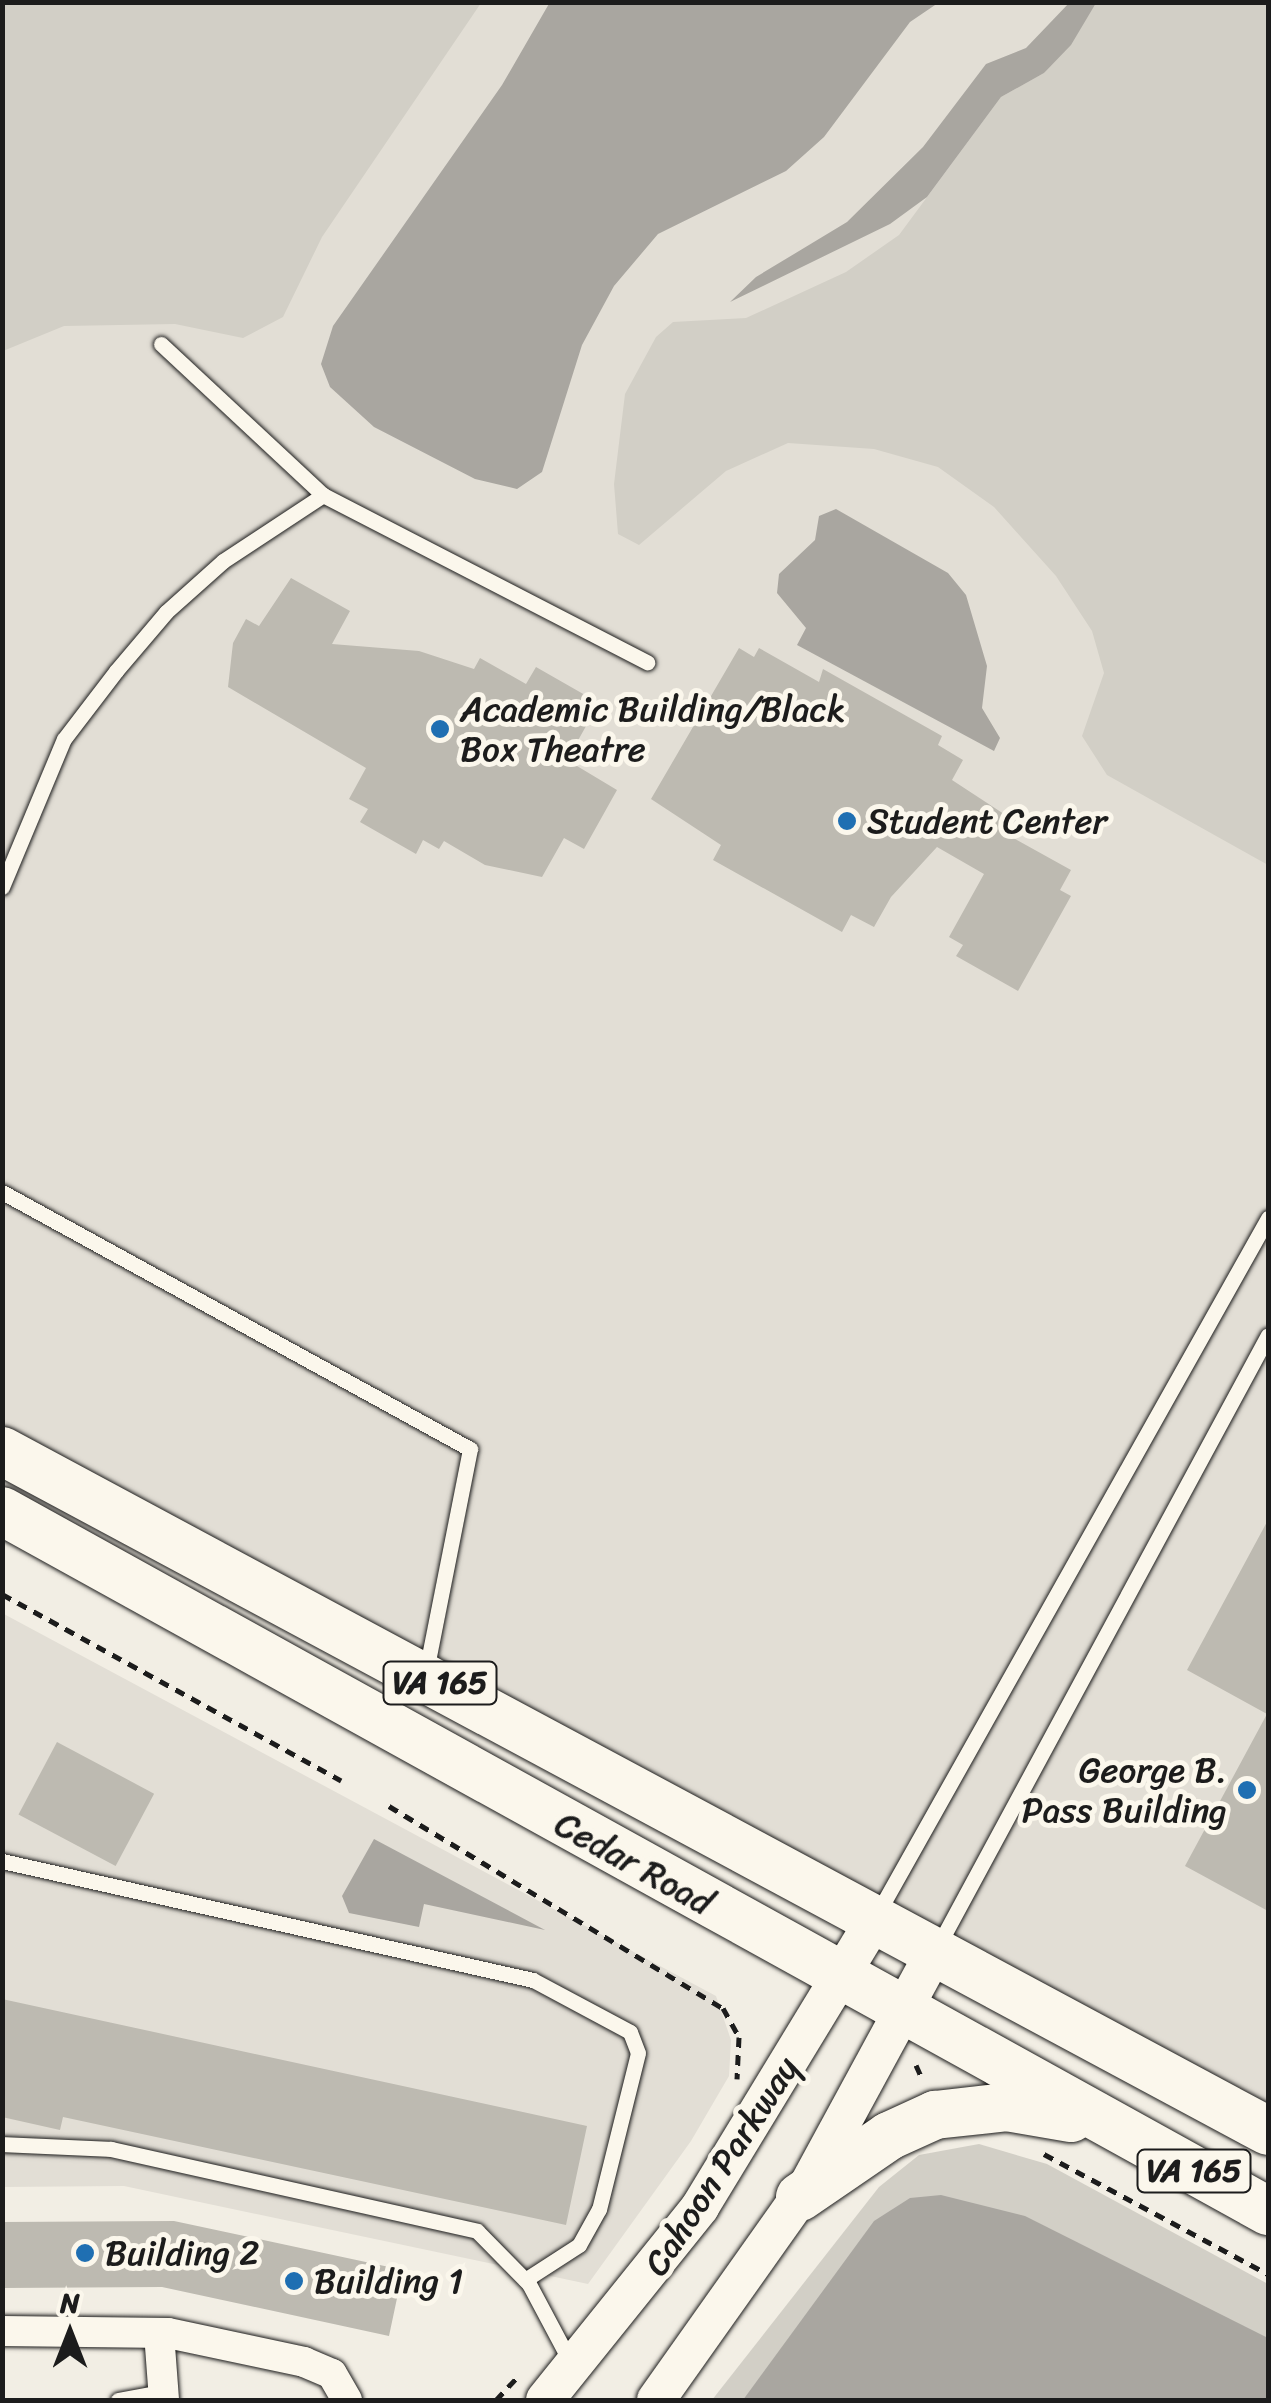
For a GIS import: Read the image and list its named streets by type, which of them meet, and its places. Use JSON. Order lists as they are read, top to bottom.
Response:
{
  "streets": {
    "main road": ["VA 165", "Cedar Road"],
    "street": ["Cahoon Parkway"]
  },
  "crossings": [
    ["Cedar Road", "Cahoon Parkway"]
  ],
  "places": [
    "Academic Building/Black Box Theatre",
    "Student Center",
    "George B. Pass Building",
    "Building 2",
    "Building 1"
  ],
  "north": "top"
}
